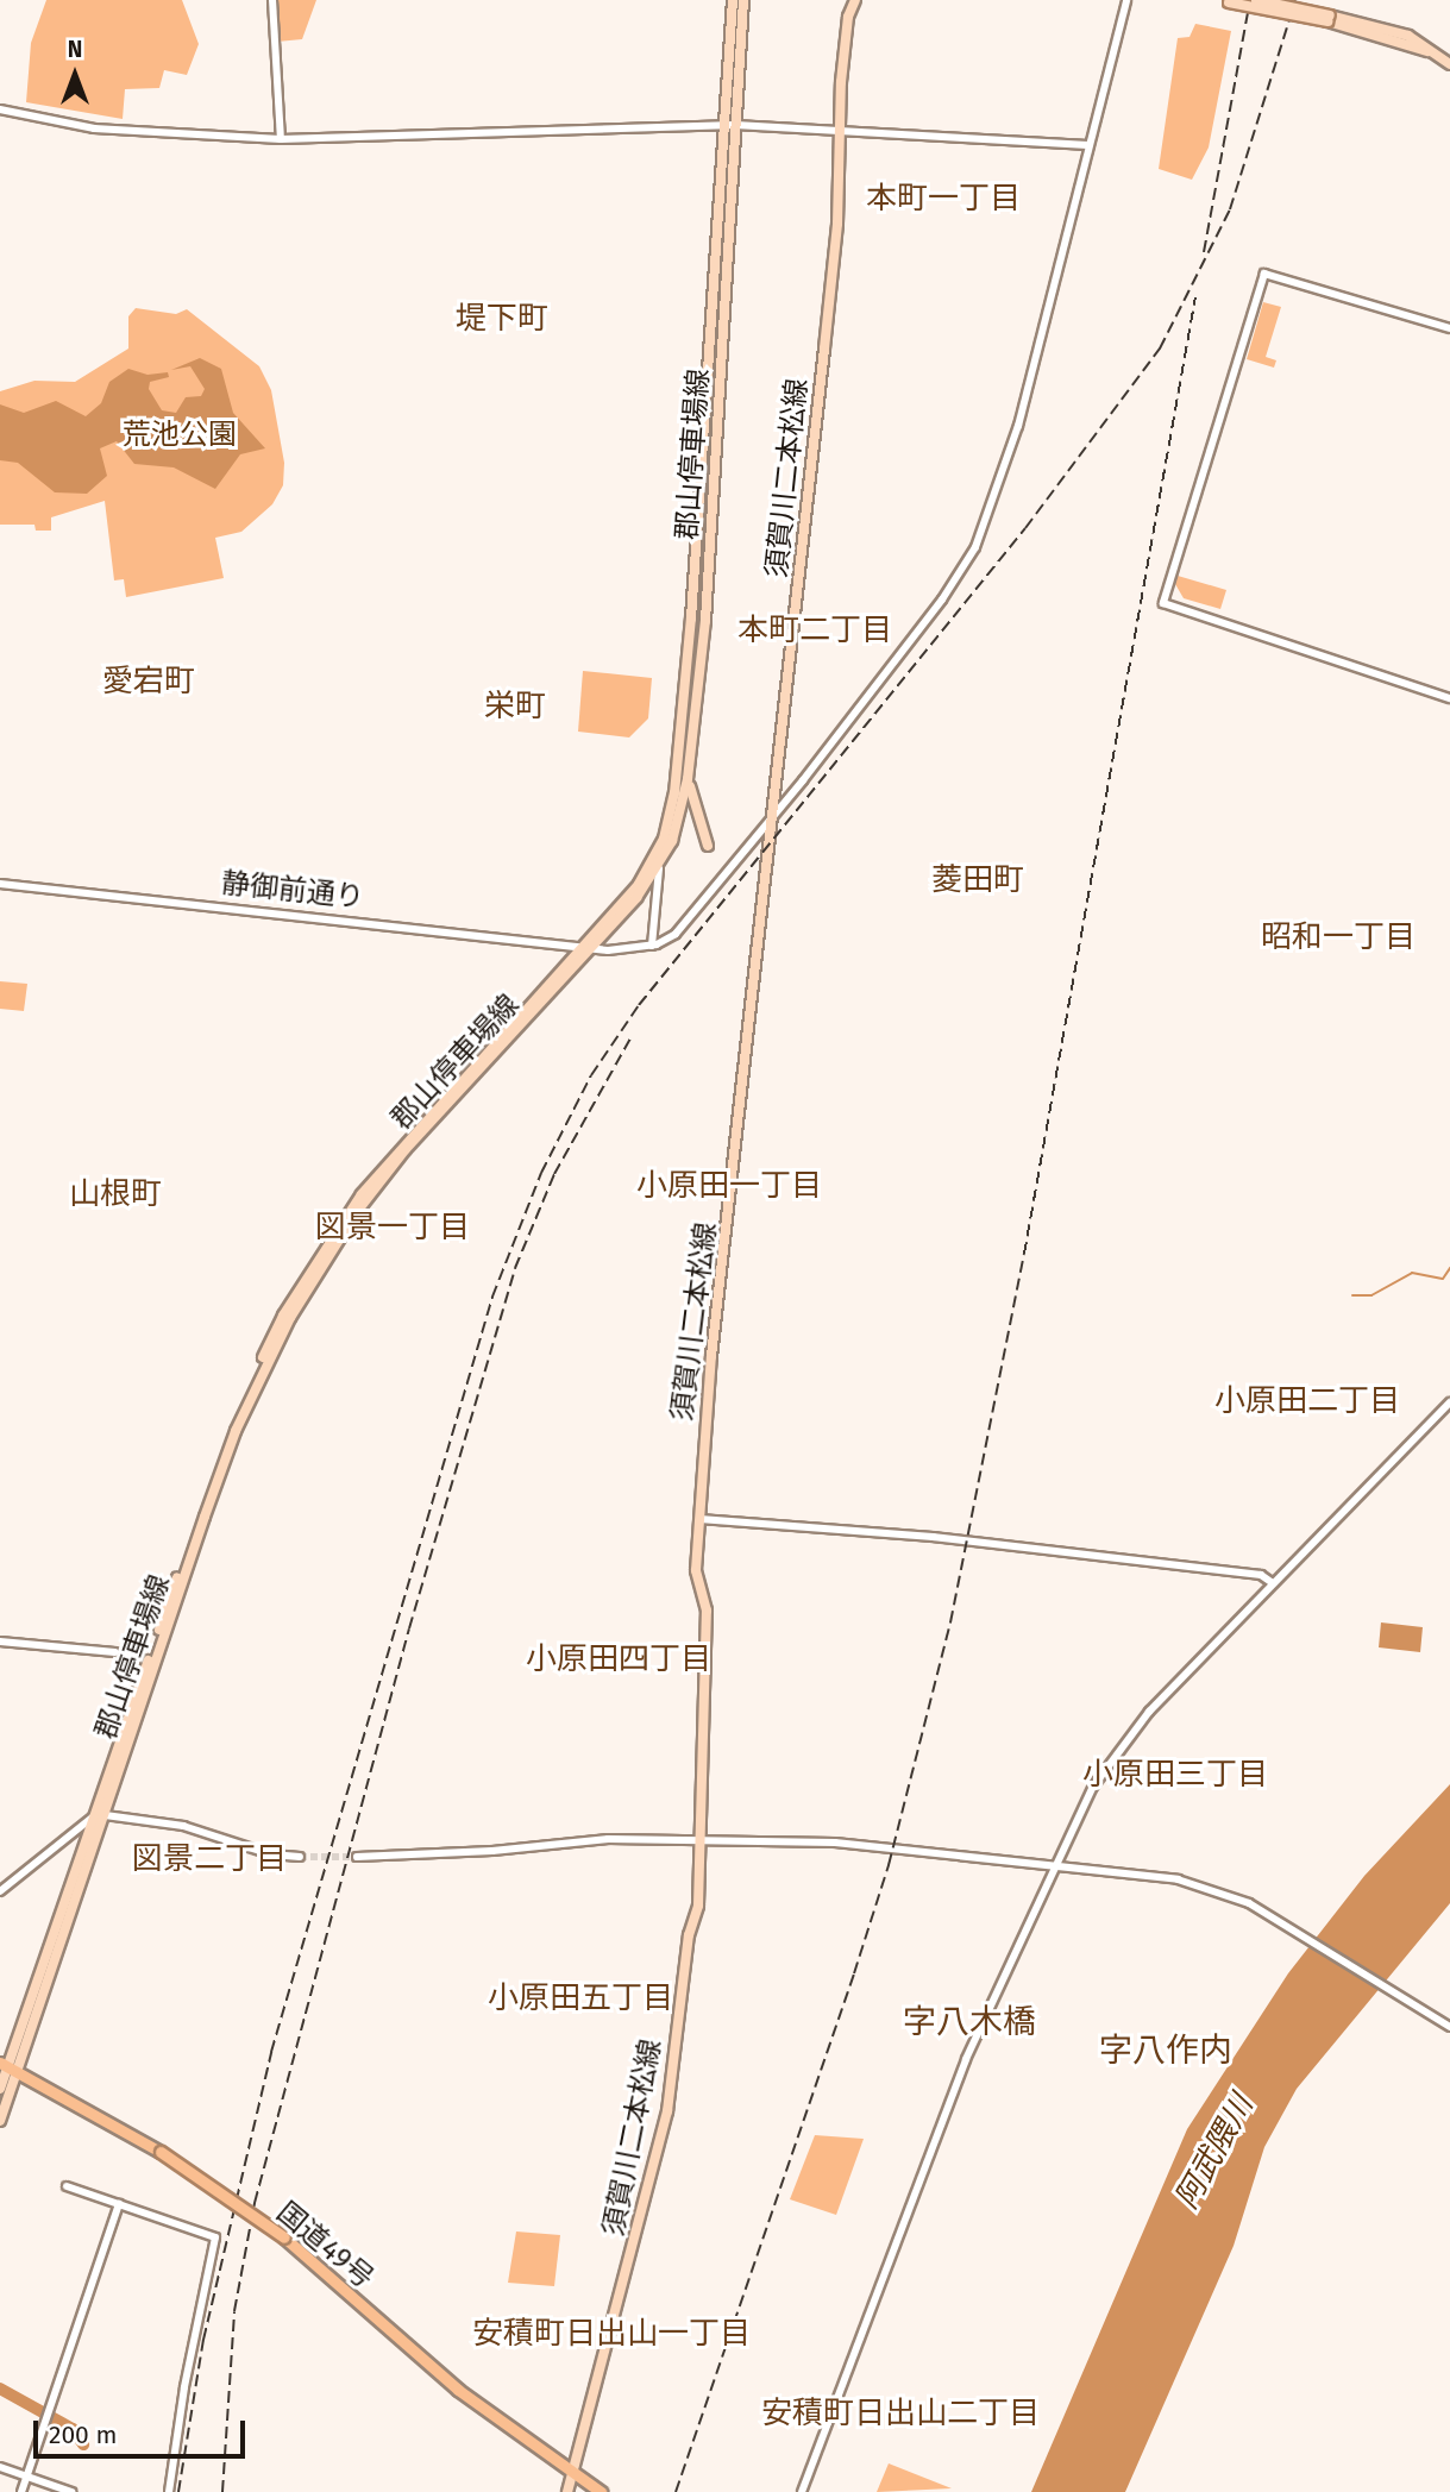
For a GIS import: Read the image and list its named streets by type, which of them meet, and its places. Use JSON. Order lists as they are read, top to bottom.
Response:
{
  "streets": {
    "highway": ["国道49号"],
    "main road": ["郡山停車場線", "須賀川二本松線"],
    "street": ["静御前通り"]
  },
  "crossings": [
    ["郡山停車場線", "静御前通り"],
    ["郡山停車場線", "国道49号"],
    ["須賀川二本松線", "国道49号"]
  ],
  "districts": [
    "本町一丁目",
    "堤下町",
    "本町二丁目",
    "愛宕町",
    "栄町",
    "菱田町",
    "昭和一丁目",
    "小原田一丁目",
    "山根町",
    "図景一丁目",
    "小原田二丁目",
    "小原田四丁目",
    "小原田三丁目",
    "図景二丁目",
    "小原田五丁目",
    "字八木橋",
    "字八作内",
    "安積町日出山一丁目",
    "安積町日出山二丁目"
  ],
  "water": ["阿武隈川"],
  "parks": ["荒池公園"],
  "scale_bar": "200 m",
  "north": "top"
}
